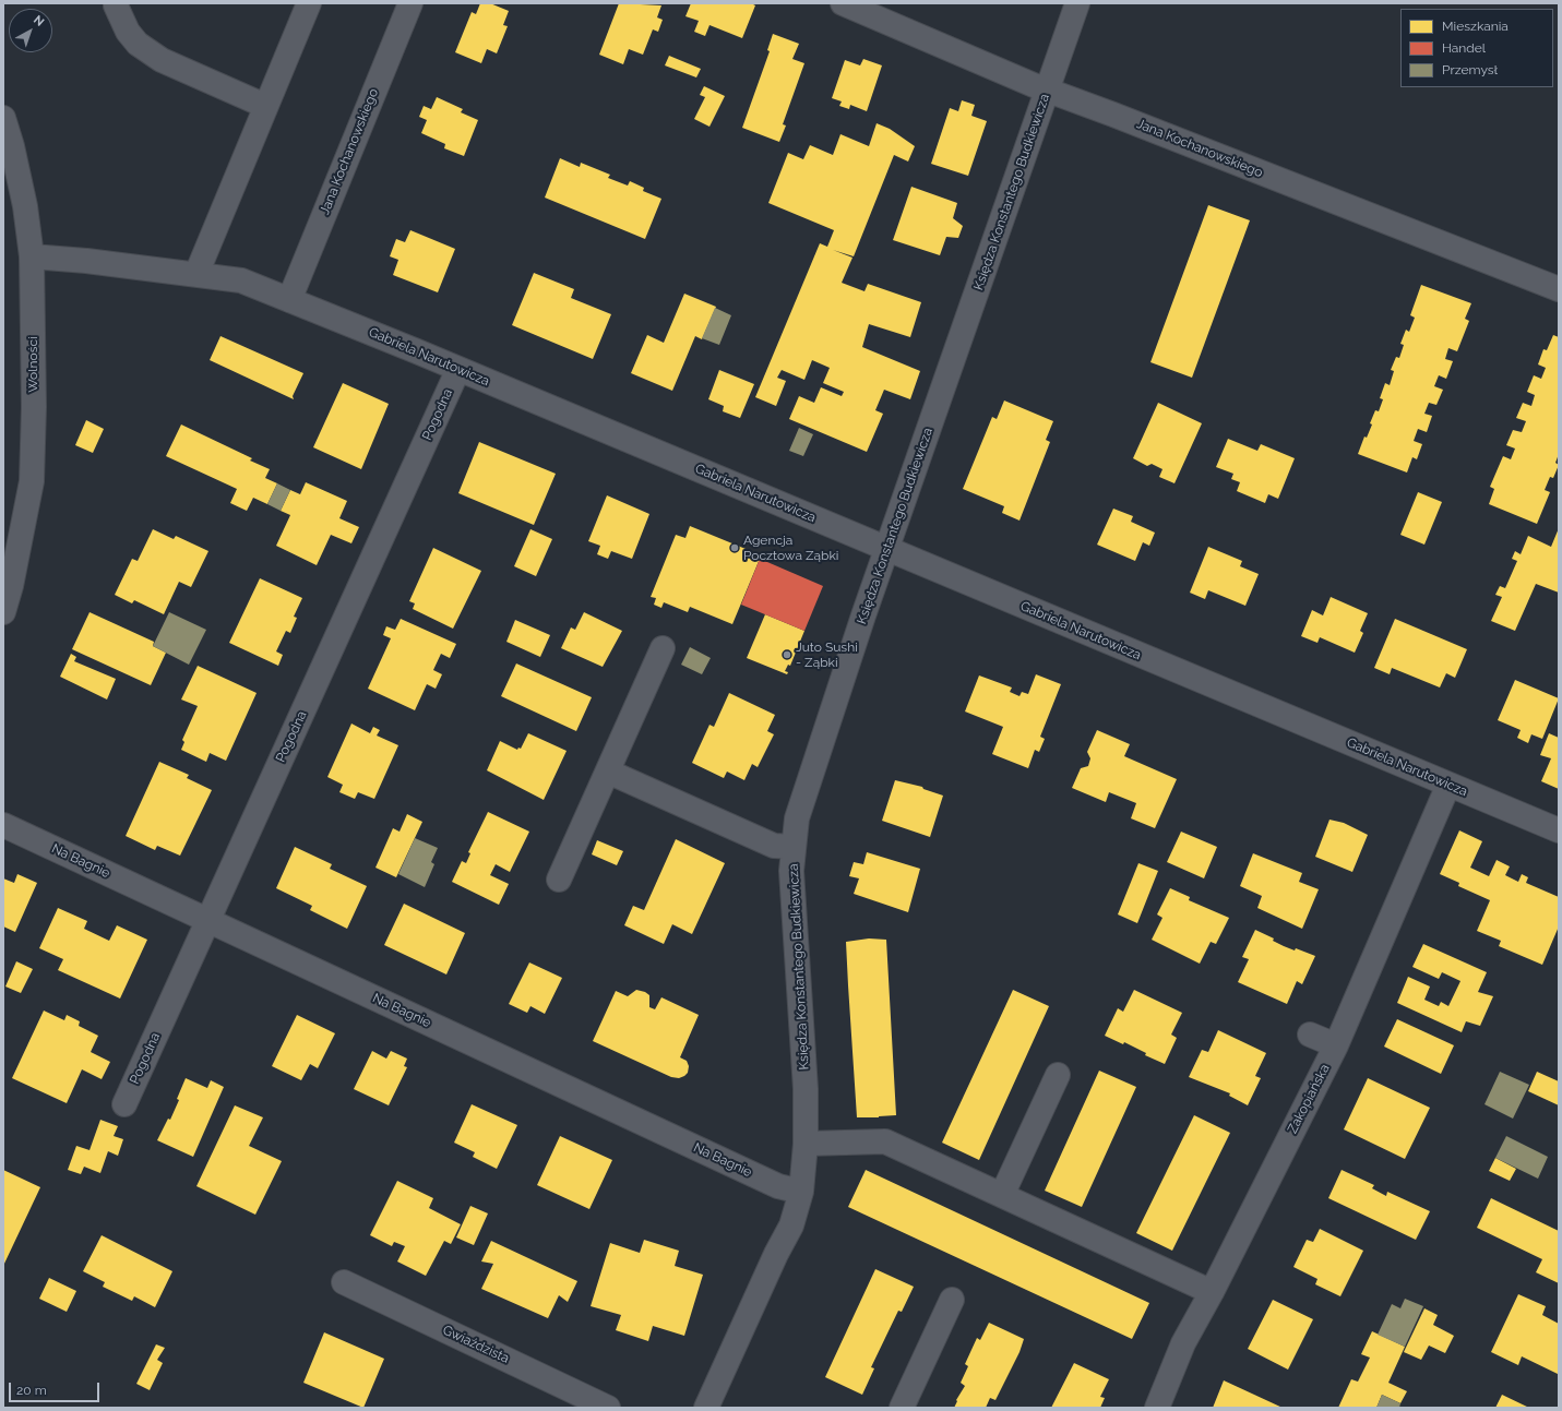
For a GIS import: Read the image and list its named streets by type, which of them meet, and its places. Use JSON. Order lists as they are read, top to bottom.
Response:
{
  "streets": {
    "street": [
      "Jana Kochanowskiego",
      "Księdza Konstantego Budkiewicza",
      "Gabriela Narutowicza",
      "Wolności",
      "Pogodna",
      "Na Bagnie",
      "Zakopiańska",
      "Gwiaździsta"
    ]
  },
  "crossings": [
    ["Jana Kochanowskiego", "Księdza Konstantego Budkiewicza"],
    ["Jana Kochanowskiego", "Gabriela Narutowicza"],
    ["Księdza Konstantego Budkiewicza", "Gabriela Narutowicza"],
    ["Księdza Konstantego Budkiewicza", "Na Bagnie"],
    ["Gabriela Narutowicza", "Wolności"],
    ["Gabriela Narutowicza", "Pogodna"],
    ["Gabriela Narutowicza", "Zakopiańska"],
    ["Pogodna", "Na Bagnie"]
  ],
  "places": ["Agencja Pocztowa Ząbki", "Juto Sushi - Ząbki"],
  "legend": ["Mieszkania", "Handel", "Przemysł"],
  "scale_bar": "20 m",
  "north": "top right"
}
